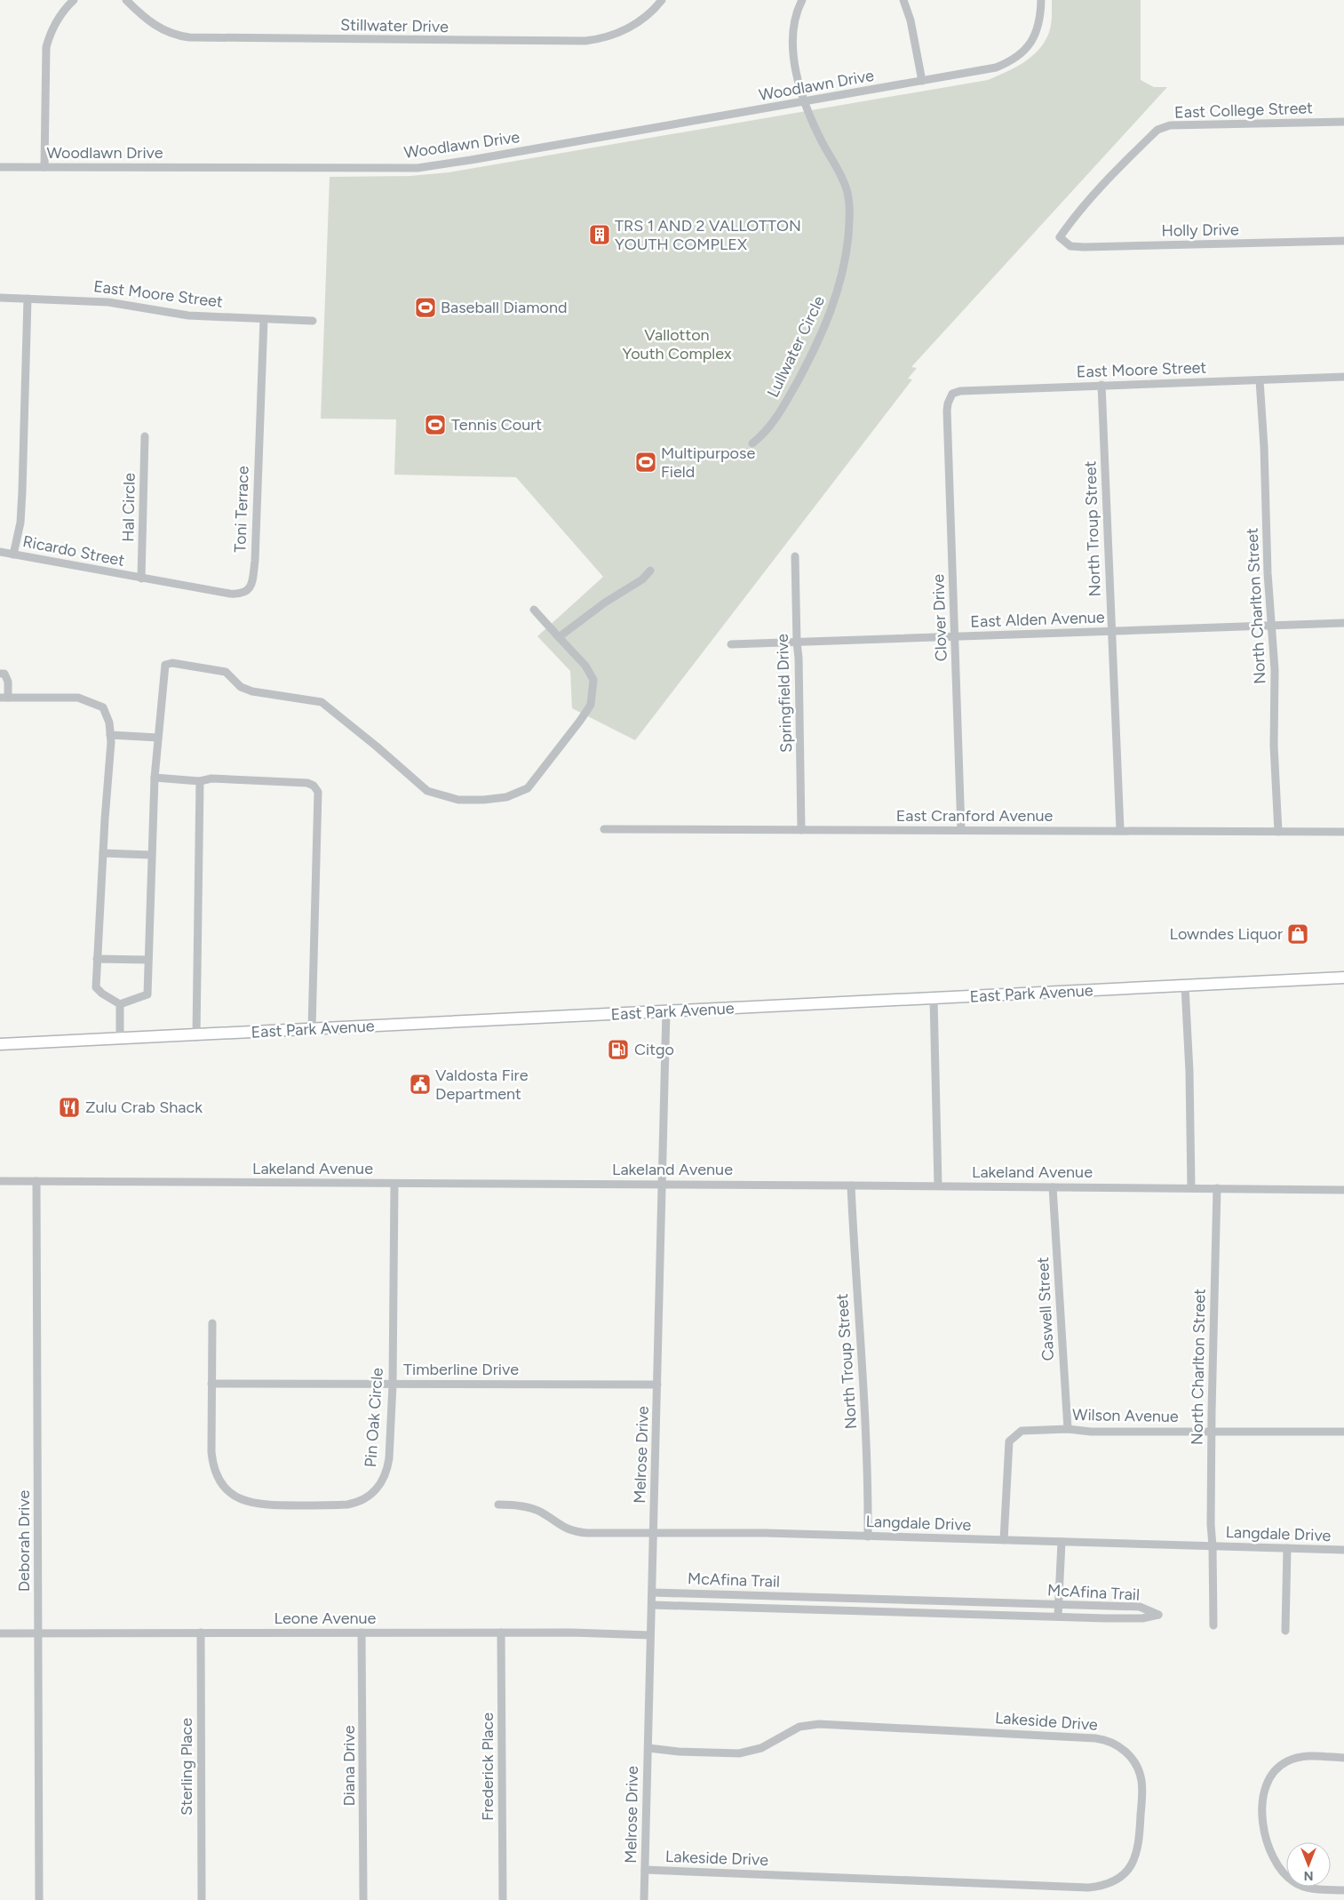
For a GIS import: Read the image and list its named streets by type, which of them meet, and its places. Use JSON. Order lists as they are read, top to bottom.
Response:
{
  "streets": {
    "main road": ["East Park Avenue"],
    "street": [
      "Stillwater Drive",
      "Woodlawn Drive",
      "East College Street",
      "Holly Drive",
      "East Moore Street",
      "Lullwater Circle",
      "Hal Circle",
      "Toni Terrace",
      "North Troup Street",
      "Ricardo Street",
      "North Charlton Street",
      "Clover Drive",
      "East Alden Avenue",
      "Springfield Drive",
      "East Cranford Avenue",
      "Lakeland Avenue",
      "Caswell Street",
      "Timberline Drive",
      "Wilson Avenue",
      "Pin Oak Circle",
      "Melrose Drive",
      "Langdale Drive",
      "Deborah Drive",
      "McAfina Trail",
      "Leone Avenue",
      "Lakeside Drive",
      "Diana Drive",
      "Sterling Place",
      "Frederick Place"
    ]
  },
  "crossings": [
    ["Woodlawn Drive", "Lullwater Circle"],
    ["East College Street", "Holly Drive"],
    ["East Moore Street", "Toni Terrace"],
    ["East Moore Street", "North Troup Street"],
    ["East Moore Street", "North Charlton Street"],
    ["East Moore Street", "Clover Drive"],
    ["Hal Circle", "Toni Terrace"],
    ["Hal Circle", "Ricardo Street"],
    ["Toni Terrace", "Ricardo Street"],
    ["North Troup Street", "East Alden Avenue"],
    ["North Troup Street", "East Cranford Avenue"],
    ["North Troup Street", "Lakeland Avenue"],
    ["North Troup Street", "Langdale Drive"],
    ["North Charlton Street", "East Alden Avenue"],
    ["North Charlton Street", "East Cranford Avenue"],
    ["North Charlton Street", "Lakeland Avenue"],
    ["North Charlton Street", "Wilson Avenue"],
    ["North Charlton Street", "Langdale Drive"],
    ["Clover Drive", "East Alden Avenue"],
    ["Clover Drive", "East Cranford Avenue"],
    ["East Alden Avenue", "Springfield Drive"],
    ["Springfield Drive", "East Cranford Avenue"],
    ["East Park Avenue", "Melrose Drive"],
    ["Lakeland Avenue", "Caswell Street"],
    ["Lakeland Avenue", "Pin Oak Circle"],
    ["Lakeland Avenue", "Melrose Drive"],
    ["Lakeland Avenue", "Deborah Drive"],
    ["Caswell Street", "Wilson Avenue"],
    ["Timberline Drive", "Pin Oak Circle"],
    ["Timberline Drive", "Melrose Drive"],
    ["Wilson Avenue", "Langdale Drive"],
    ["Melrose Drive", "Langdale Drive"],
    ["Melrose Drive", "McAfina Trail"],
    ["Melrose Drive", "Leone Avenue"],
    ["Melrose Drive", "Lakeside Drive"],
    ["Deborah Drive", "Leone Avenue"],
    ["Leone Avenue", "Diana Drive"],
    ["Leone Avenue", "Sterling Place"],
    ["Leone Avenue", "Frederick Place"]
  ],
  "parks": ["Vallotton Youth Complex"],
  "places": {
    "building": ["TRS 1 AND 2 VALLOTTON YOUTH COMPLEX"],
    "sports": ["Baseball Diamond", "Tennis Court", "Multipurpose Field"],
    "shop": ["Lowndes Liquor"],
    "fuel station": ["Citgo"],
    "public building": ["Valdosta Fire Department"],
    "restaurant": ["Zulu Crab Shack"]
  },
  "north": "bottom"
}
